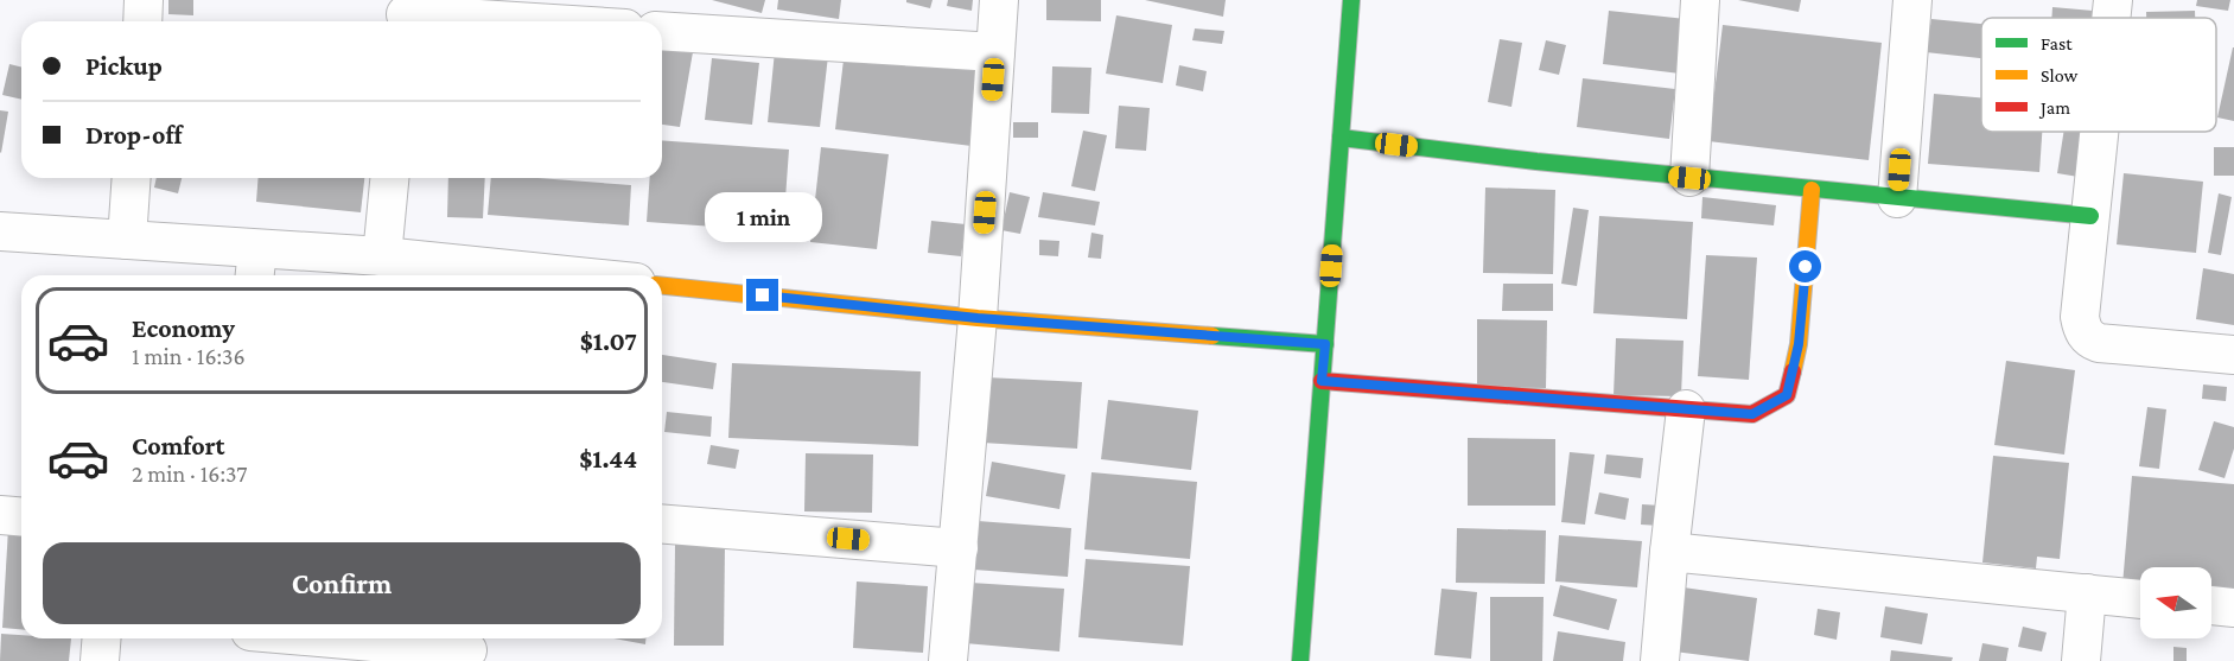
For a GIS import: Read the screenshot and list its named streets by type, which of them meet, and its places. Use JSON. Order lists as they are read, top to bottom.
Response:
{
  "legend": ["Fast", "Slow", "Jam"],
  "north": "left",
  "page": {
    "banner": ["Pickup", "Drop-off"],
    "bubble": "1 min",
    "list": [
      {
        "name": "Economy",
        "note": "1 min · 16:36",
        "value": "$1.07"
      },
      {
        "name": "Comfort",
        "note": "2 min · 16:37",
        "value": "$1.44"
      }
    ],
    "buttons": "Confirm"
  }
}
